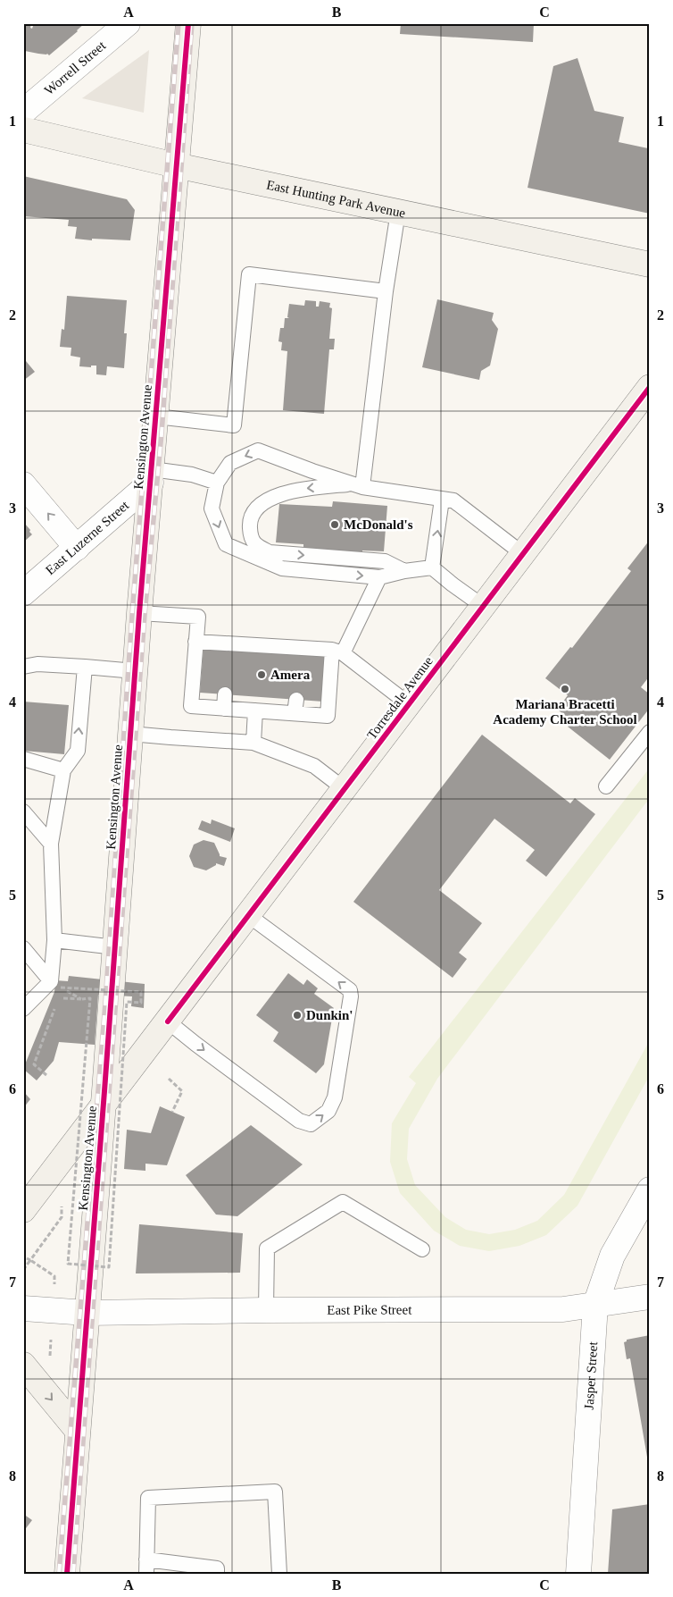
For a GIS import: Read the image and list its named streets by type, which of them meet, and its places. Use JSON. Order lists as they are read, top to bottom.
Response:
{
  "streets": {
    "main road": ["East Hunting Park Avenue", "Kensington Avenue", "Torresdale Avenue"],
    "street": [
      "Worrell Street",
      "East Luzerne Street",
      "East Pike Street",
      "Jasper Street"
    ]
  },
  "crossings": [
    ["East Hunting Park Avenue", "Kensington Avenue"],
    ["Kensington Avenue", "East Luzerne Street"],
    ["Kensington Avenue", "Torresdale Avenue"],
    ["Kensington Avenue", "East Pike Street"],
    ["East Pike Street", "Jasper Street"]
  ],
  "places": [
    "McDonald's",
    "Amera",
    "Mariana Bracetti Academy Charter School",
    "Dunkin'"
  ],
  "grid": {
    "columns": ["A", "B", "C"],
    "rows": [
      "1",
      "2",
      "3",
      "4",
      "5",
      "6",
      "7",
      "8"
    ]
  }
}
